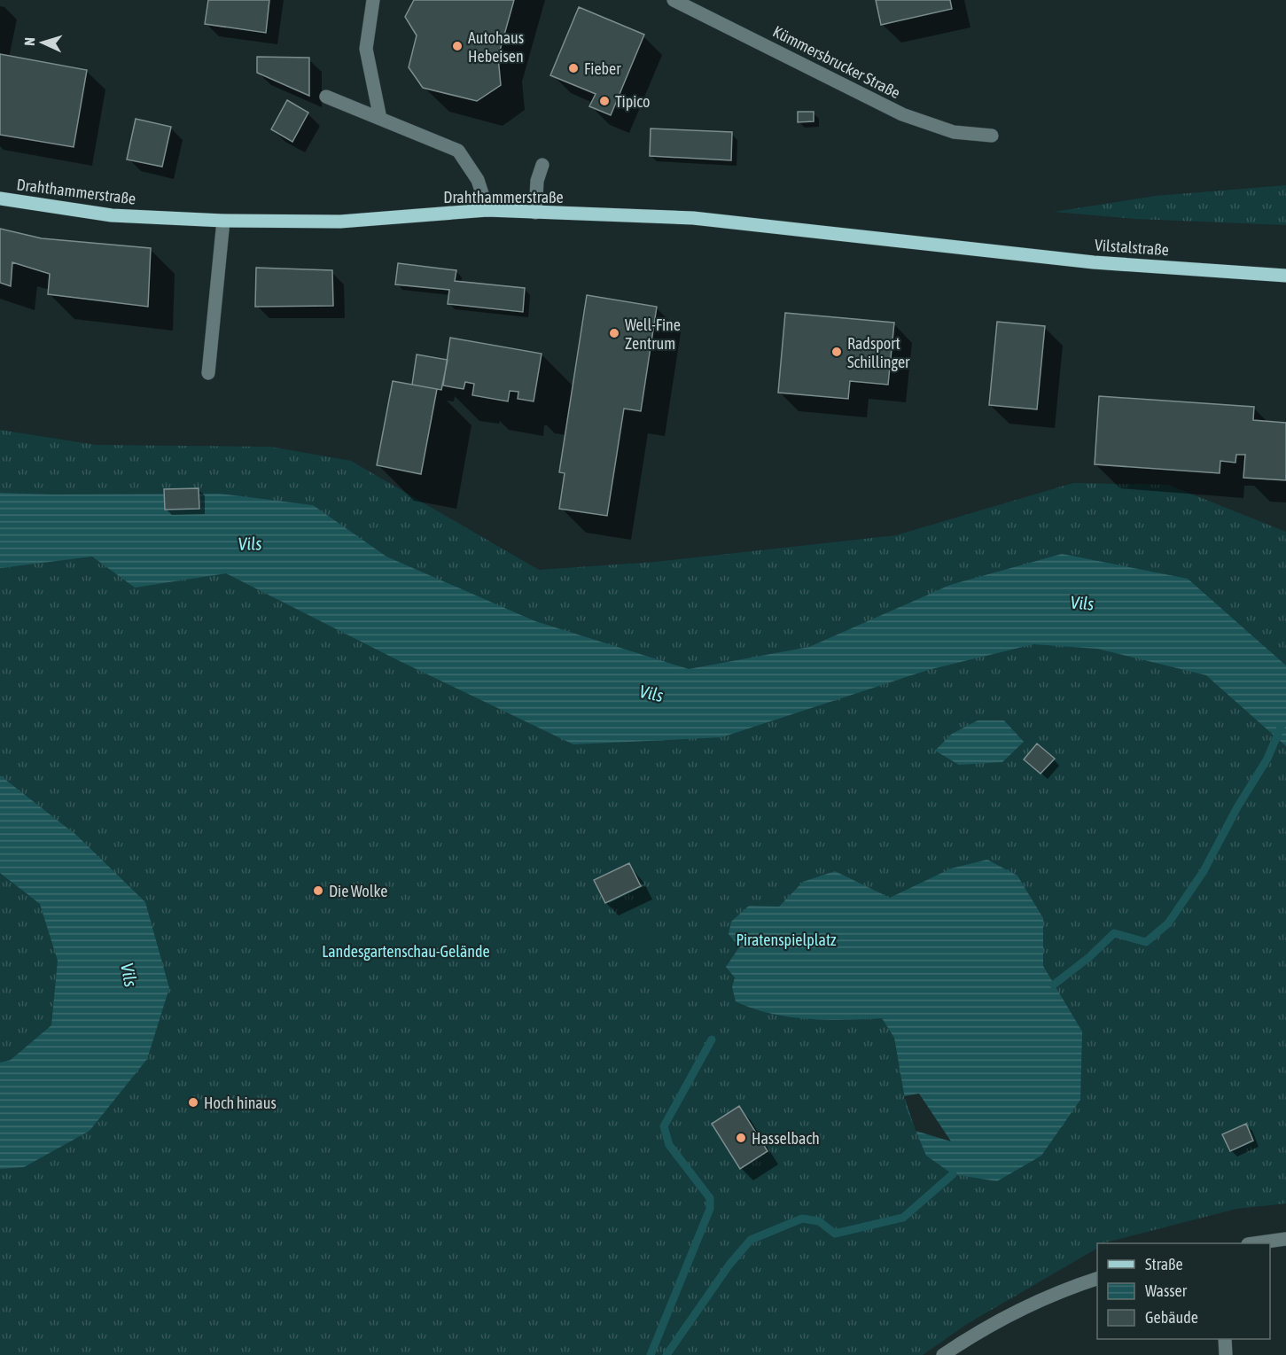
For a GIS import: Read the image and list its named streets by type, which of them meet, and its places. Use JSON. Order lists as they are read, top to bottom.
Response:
{
  "streets": {
    "main road": ["Drahthammerstraße", "Vilstalstraße"],
    "street": ["Kümmersbrucker Straße"]
  },
  "crossings": [
    ["Drahthammerstraße", "Vilstalstraße"]
  ],
  "water": ["Vils"],
  "parks": ["Piratenspielplatz", "Landesgartenschau-Gelände"],
  "places": [
    "Autohaus Hebeisen",
    "Fieber",
    "Tipico",
    "Well-Fine Zentrum",
    "Radsport Schillinger",
    "Die Wolke",
    "Hoch hinaus",
    "Hasselbach"
  ],
  "legend": ["Straße", "Wasser", "Gebäude"],
  "north": "left"
}
